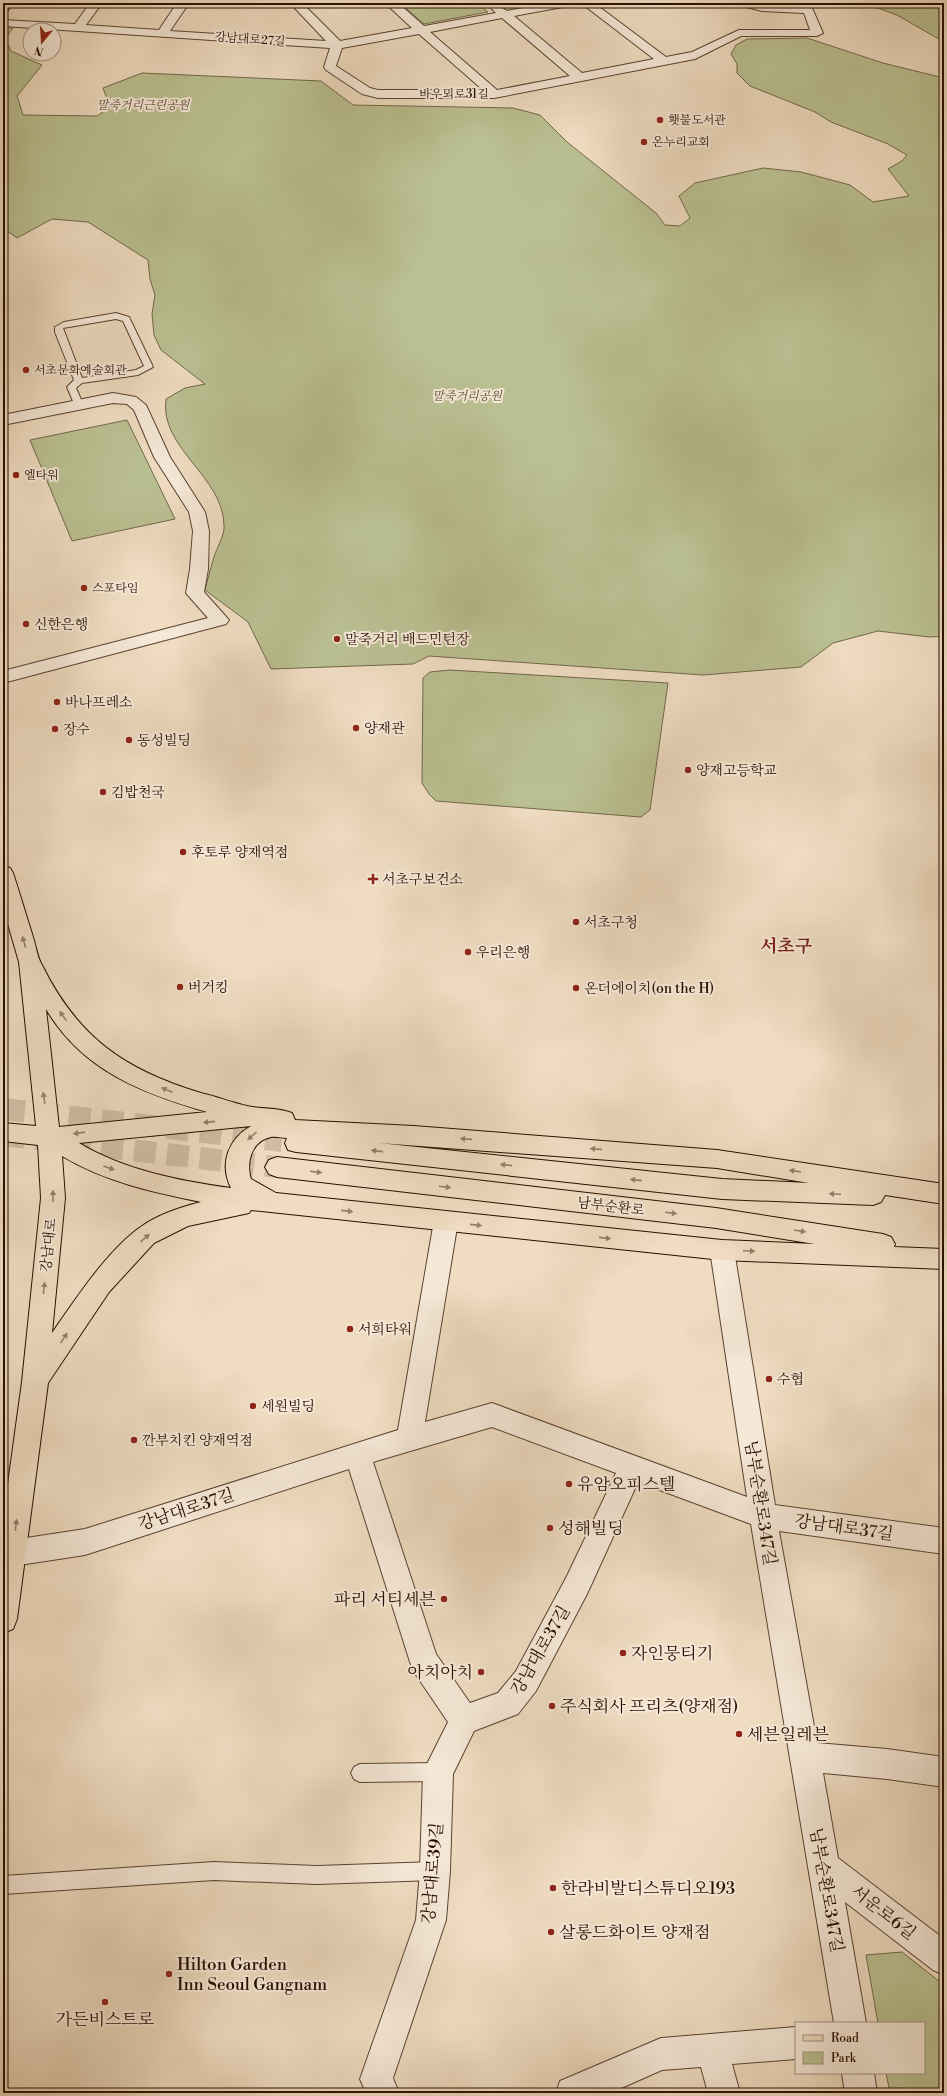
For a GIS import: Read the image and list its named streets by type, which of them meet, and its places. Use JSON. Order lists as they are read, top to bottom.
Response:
{
  "streets": {
    "main road": ["남부순환로", "강남대로"],
    "street": [
      "강남대로27길",
      "바우뫼로31길",
      "남부순환로347길",
      "강남대로37길",
      "강남대로39길",
      "서운로6길"
    ]
  },
  "crossings": [
    ["강남대로27길", "바우뫼로31길"],
    ["강남대로", "강남대로37길"],
    ["남부순환로347길", "강남대로37길"],
    ["남부순환로347길", "서운로6길"],
    ["강남대로37길", "강남대로39길"]
  ],
  "one_way": ["강남대로"],
  "districts": ["서초구"],
  "parks": ["말죽거리근린공원", "말죽거리공원"],
  "places": {
    "other": [
      "횃불도서관",
      "온누리교회",
      "서초문화예술회관",
      "엘타워",
      "스포타임",
      "신한은행",
      "말죽거리 배드민턴장",
      "바나프레소",
      "양재관",
      "장수",
      "동성빌딩",
      "양재고등학교",
      "김밥천국",
      "후토루 양재역점",
      "서초구청",
      "우리은행",
      "버거킹",
      "온더에이치(on the H)",
      "서희타워",
      "수협",
      "세원빌딩",
      "깐부치킨 양재역점",
      "유암오피스텔",
      "성해빌딩",
      "파리 서티세븐",
      "자인뭉티기",
      "아치아치",
      "주식회사 프리츠(양재점)",
      "세븐일레븐",
      "한라비발디스튜디오193",
      "살롱드화이트 양재점",
      "Hilton Garden Inn Seoul Gangnam",
      "가든비스트로"
    ],
    "health": ["서초구보건소"]
  },
  "legend": ["Road", "Park"],
  "north": "bottom"
}
